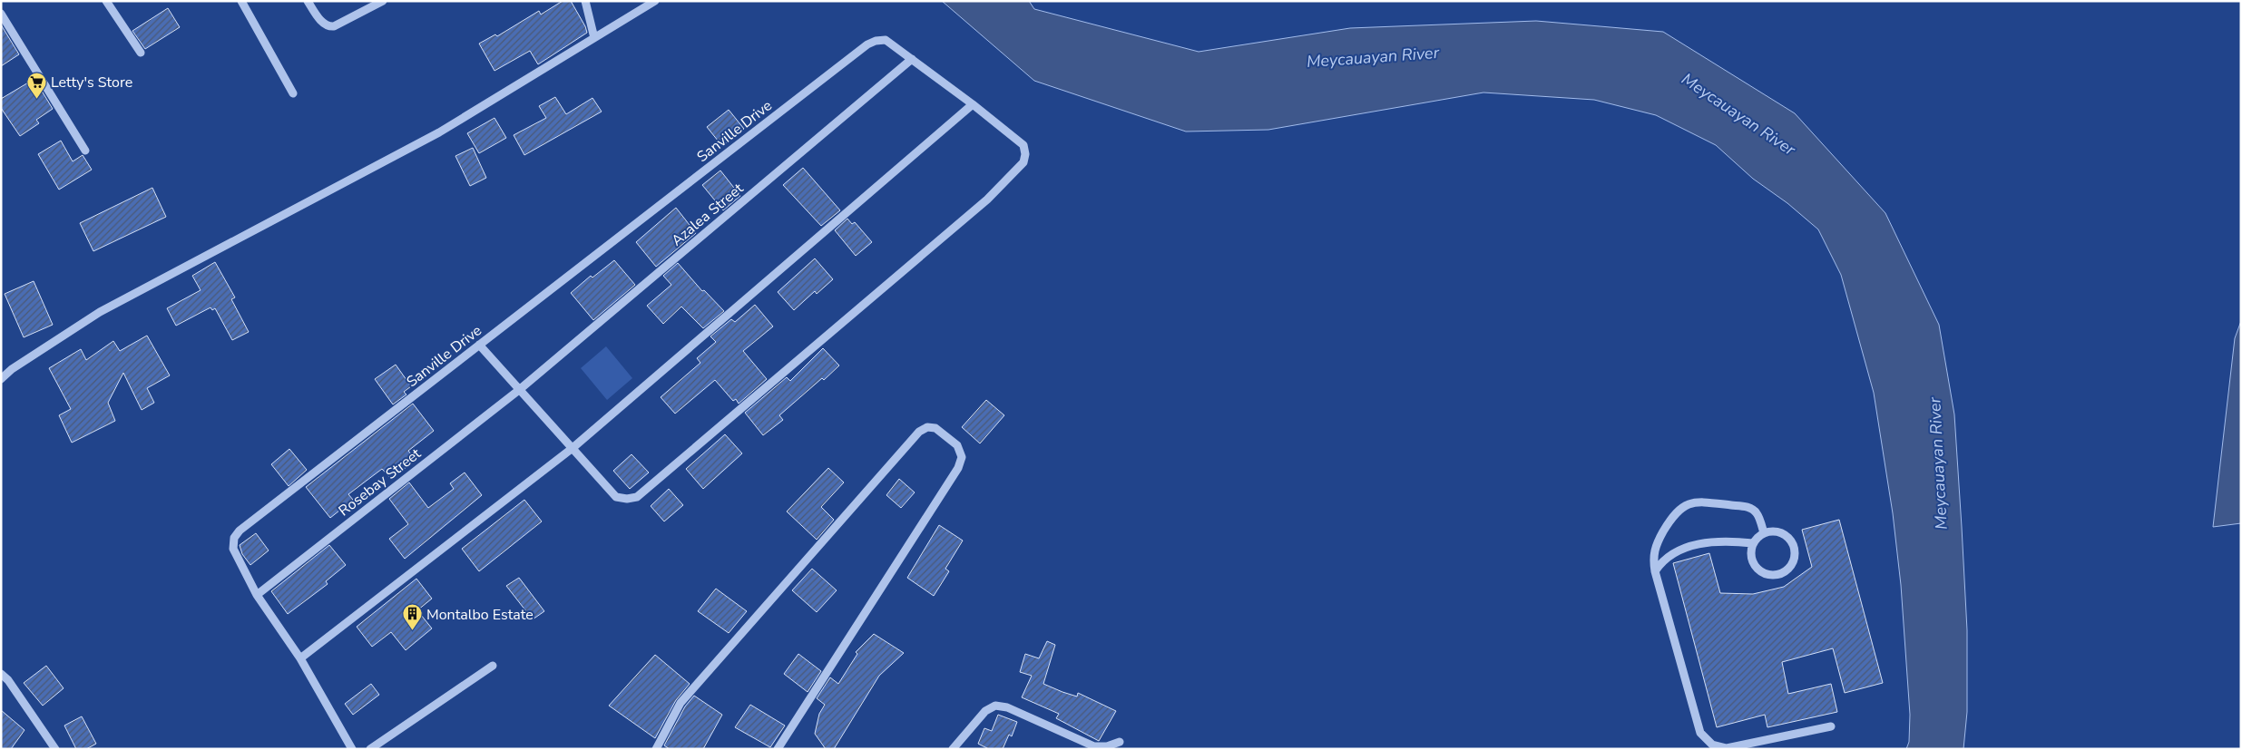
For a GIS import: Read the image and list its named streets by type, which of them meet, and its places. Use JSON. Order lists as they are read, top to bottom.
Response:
{
  "streets": {
    "street": ["Sanville Drive", "Azalea Street", "Rosebay Street"]
  },
  "crossings": [
    ["Sanville Drive", "Azalea Street"],
    ["Sanville Drive", "Rosebay Street"],
    ["Azalea Street", "Rosebay Street"]
  ],
  "water": ["Meycauayan River"],
  "places": {
    "supermarket": ["Letty's Store"],
    "building": ["Montalbo Estate"]
  }
}
